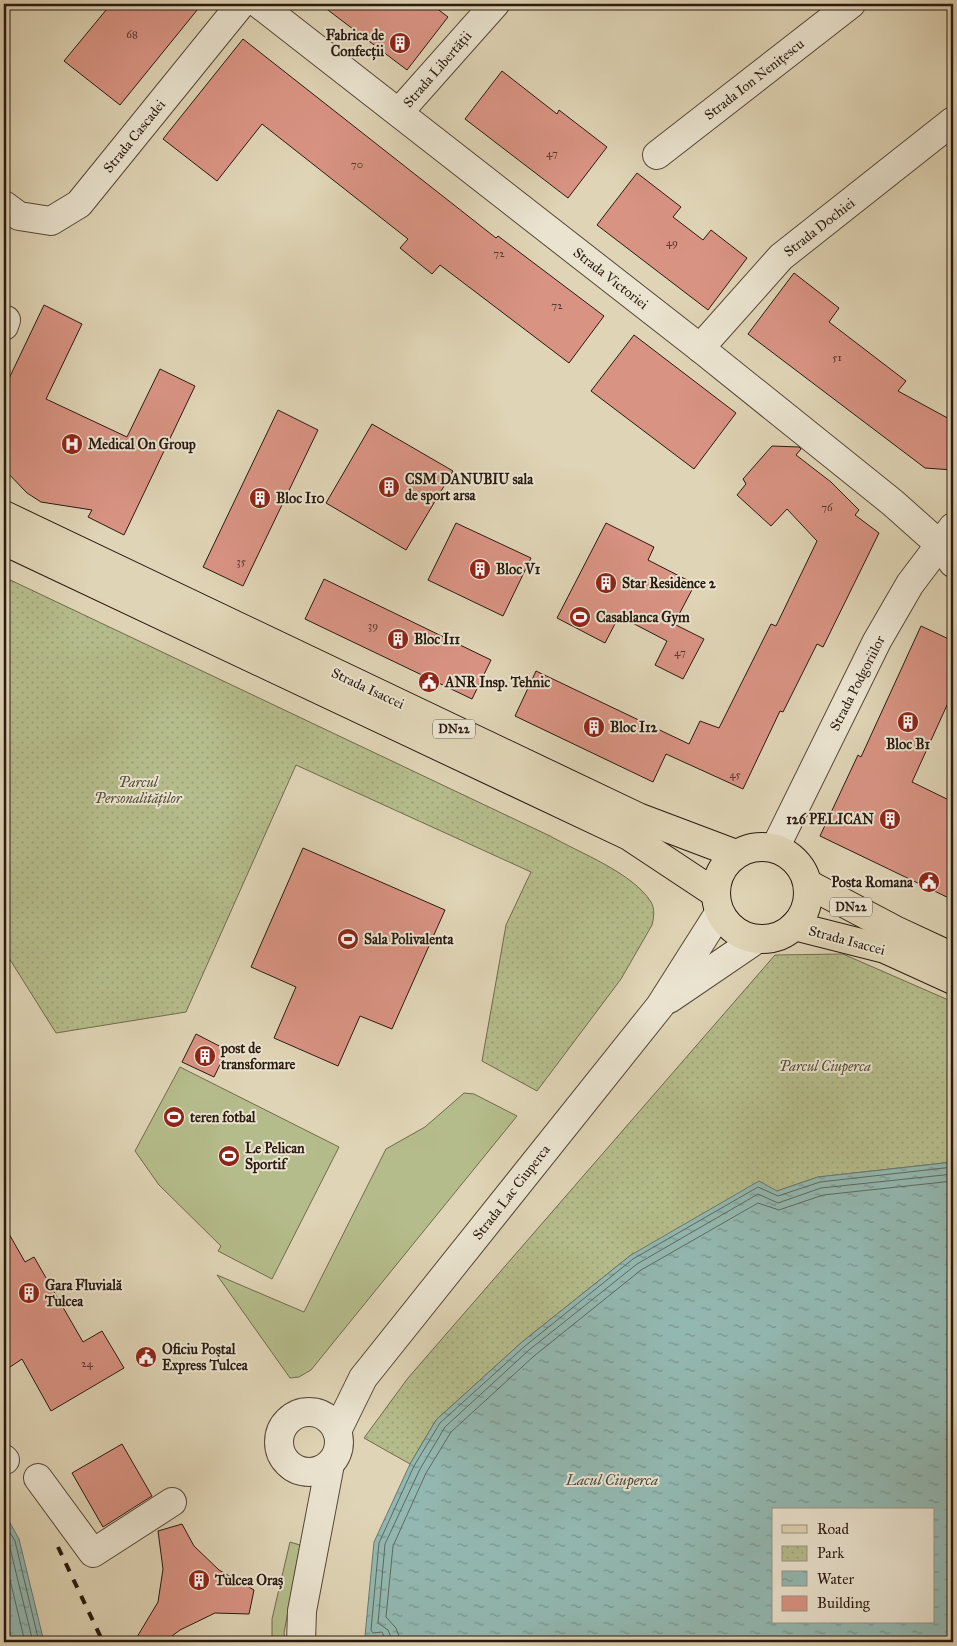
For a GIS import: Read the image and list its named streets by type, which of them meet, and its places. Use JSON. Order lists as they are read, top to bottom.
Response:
{
  "streets": {
    "main road": ["Strada Isaccei", "DN22"],
    "street": [
      "Strada Libertății",
      "Strada Ion Nenițescu",
      "Strada Cascadei",
      "Strada Dochiei",
      "Strada Victoriei",
      "Strada Podgoriilor",
      "Strada Lac Ciuperca"
    ]
  },
  "crossings": [
    ["Strada Libertății", "Strada Victoriei"],
    ["Strada Dochiei", "Strada Victoriei"],
    ["Strada Victoriei", "Strada Podgoriilor"],
    ["Strada Podgoriilor", "Strada Isaccei"],
    ["Strada Podgoriilor", "Strada Lac Ciuperca"],
    ["Strada Isaccei", "Strada Lac Ciuperca"]
  ],
  "water": ["Lacul Ciuperca"],
  "parks": ["Parcul Personalităților", "Parcul Ciuperca"],
  "places": {
    "building": [
      "Fabrica de Confecții",
      "CSM DANUBIU sala de sport arsa",
      "Bloc I10",
      "Bloc V1",
      "Star Residence 2",
      "Bloc I11",
      "Bloc B1",
      "Bloc I12",
      "126 PELICAN",
      "post de transformare",
      "Gara Fluvială Tulcea",
      "Tulcea Oraș"
    ],
    "hospital": ["Medical On Group"],
    "sports": [
      "Casablanca Gym",
      "Sala Polivalenta",
      "teren fotbal",
      "Le Pelican Sportif"
    ],
    "public building": ["ANR Insp. Tehnic", "Posta Romana", "Oficiu Poștal Express Tulcea"]
  },
  "house_numbers": [
    "68",
    "47",
    "70",
    "49",
    "72",
    "72",
    "51",
    "76",
    "35",
    "39",
    "47",
    "45",
    "24"
  ],
  "legend": [
    "Road",
    "Park",
    "Water",
    "Building"
  ]
}
